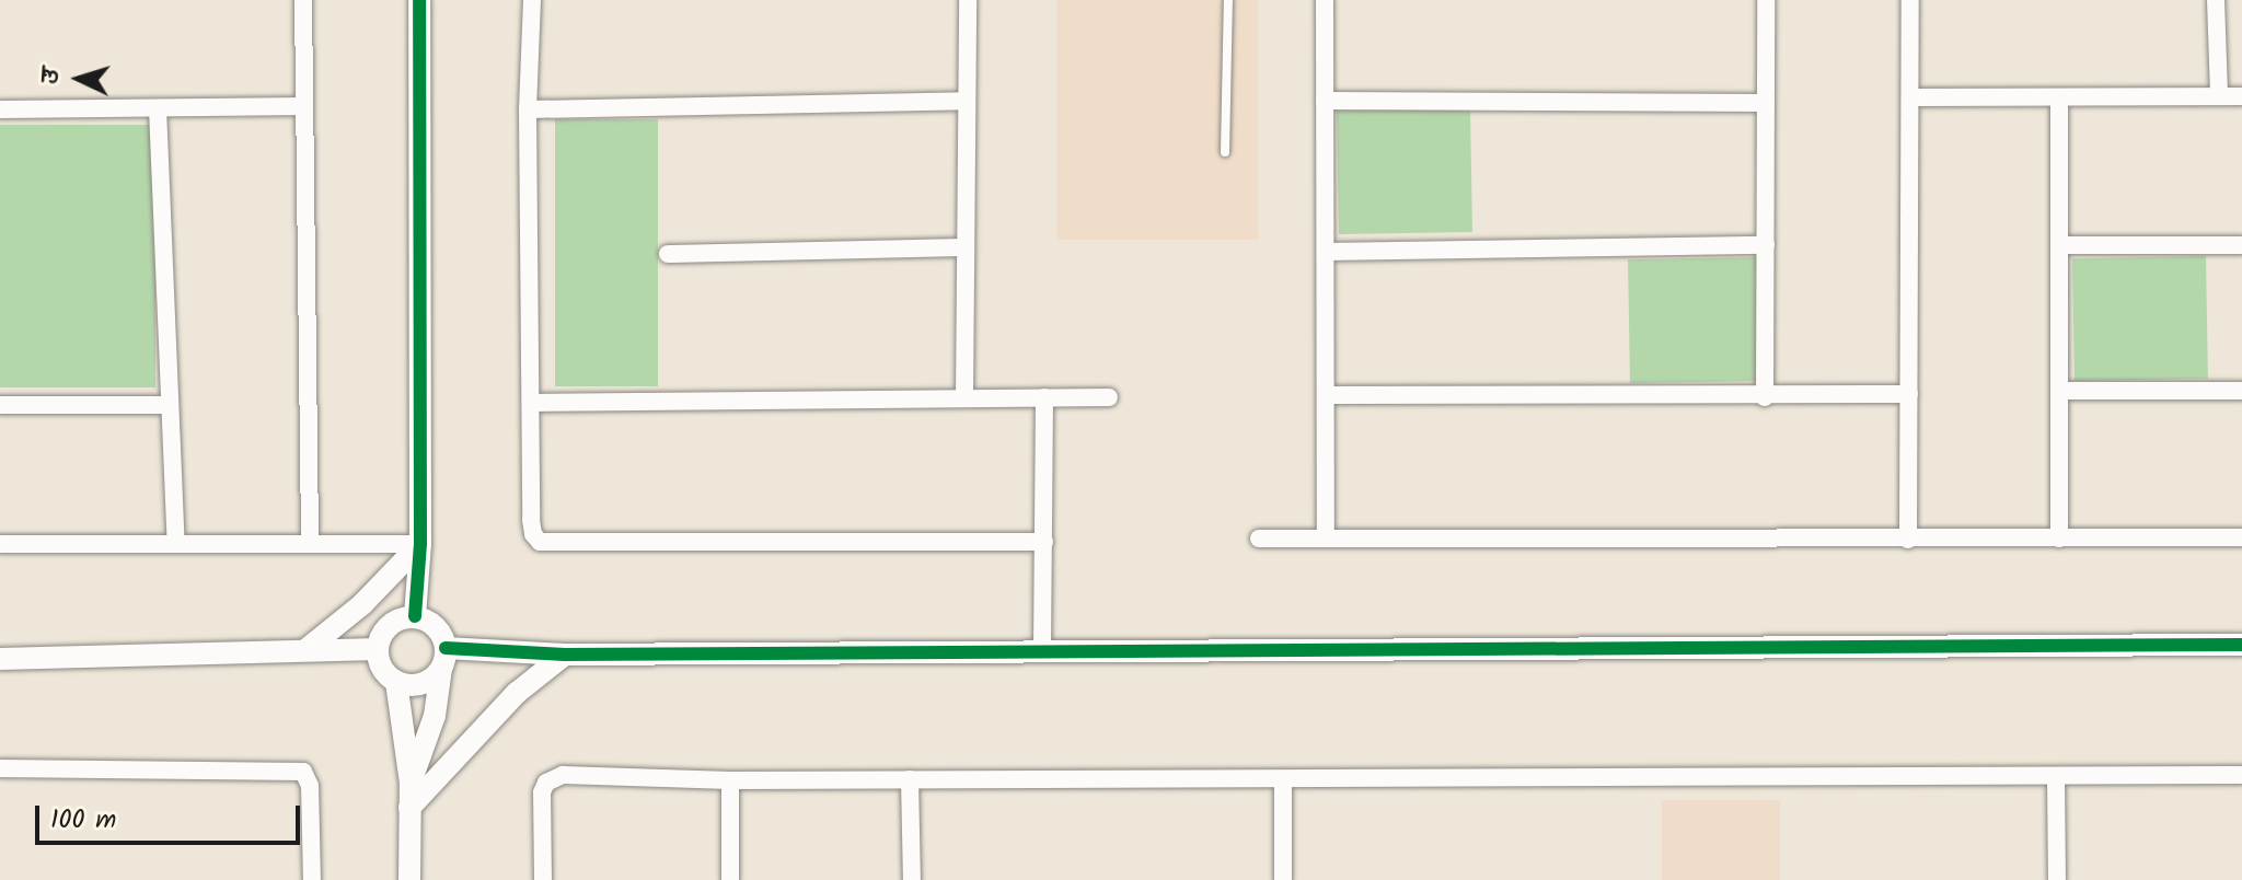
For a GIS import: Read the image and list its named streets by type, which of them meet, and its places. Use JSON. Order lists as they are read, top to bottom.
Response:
{
  "scale_bar": "100 m",
  "north": "left"
}
